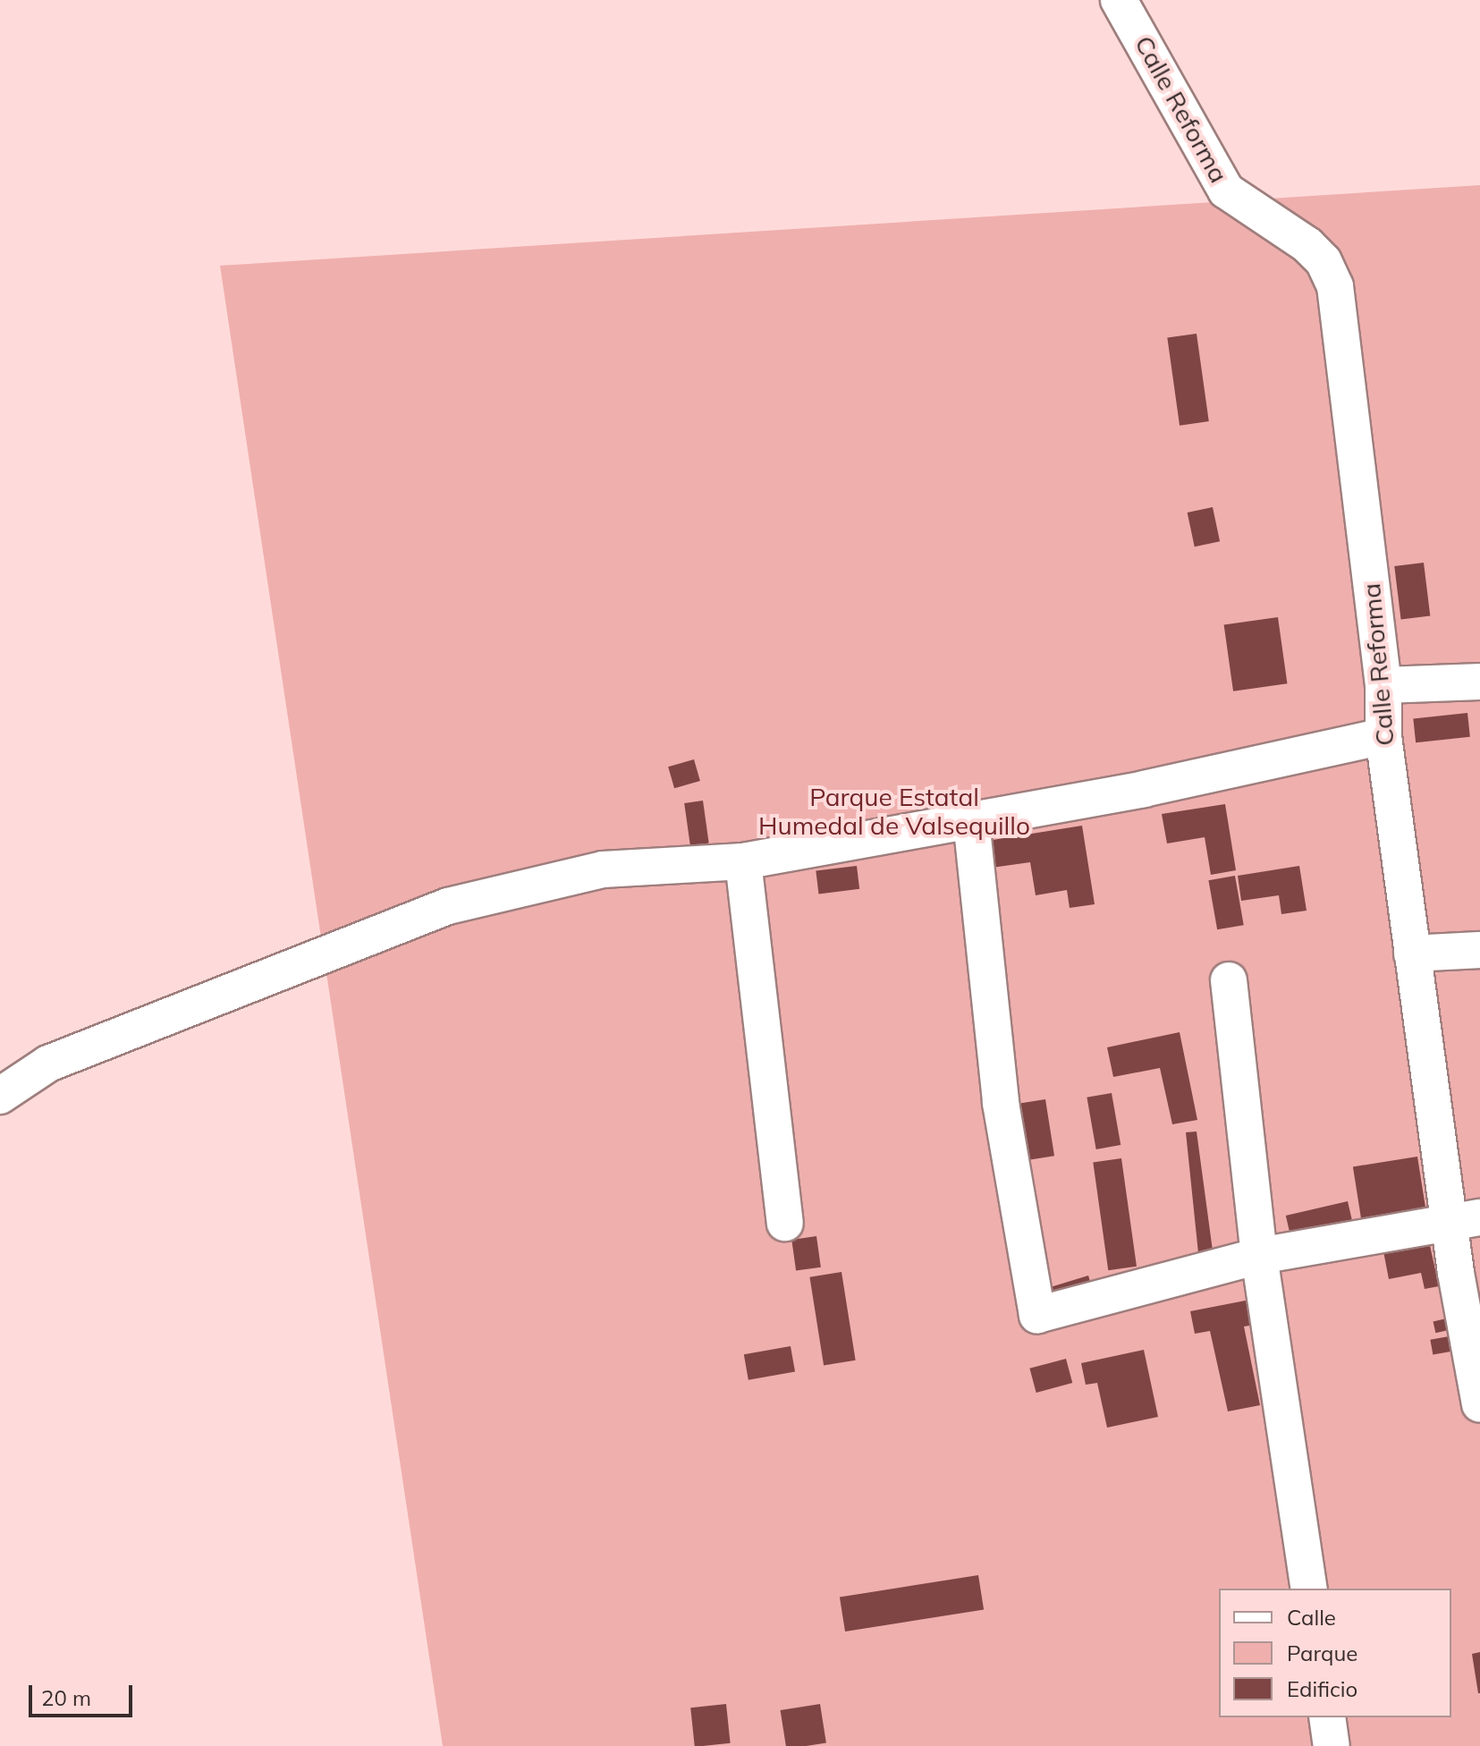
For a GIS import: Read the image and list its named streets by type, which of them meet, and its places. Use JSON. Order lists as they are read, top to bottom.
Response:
{
  "streets": {
    "street": ["Calle Reforma"]
  },
  "parks": ["Parque Estatal Humedal de Valsequillo"],
  "legend": ["Calle", "Parque", "Edificio"],
  "scale_bar": "20 m"
}
